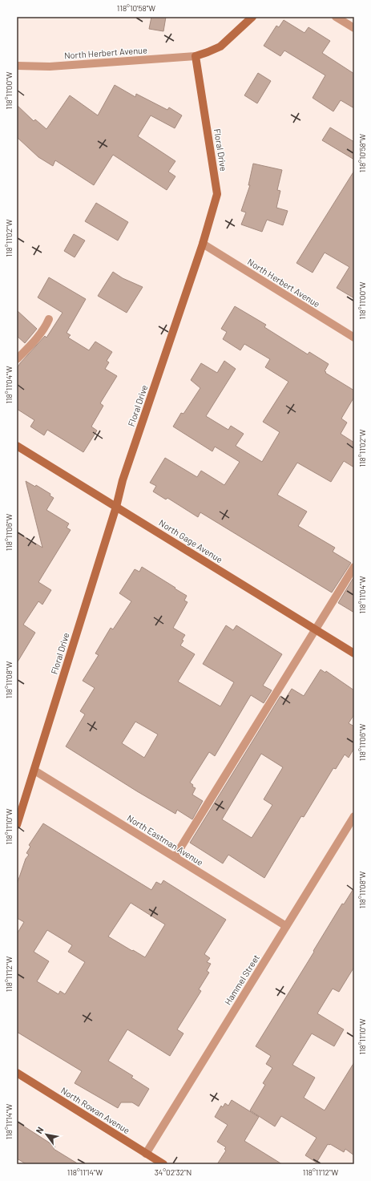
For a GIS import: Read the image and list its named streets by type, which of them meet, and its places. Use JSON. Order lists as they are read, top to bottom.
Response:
{
  "streets": {
    "street": [
      "North Herbert Avenue",
      "Floral Drive",
      "North Gage Avenue",
      "North Eastman Avenue",
      "Hammel Street",
      "North Rowan Avenue"
    ]
  },
  "crossings": [
    ["North Herbert Avenue", "Floral Drive"],
    ["Floral Drive", "North Gage Avenue"],
    ["Floral Drive", "North Eastman Avenue"],
    ["North Eastman Avenue", "Hammel Street"],
    ["Hammel Street", "North Rowan Avenue"]
  ],
  "north": "top left",
  "coordinates": [
    "118°10'58\"W",
    "118°11'00\"W",
    "118°11'02\"W",
    "118°11'04\"W",
    "118°11'06\"W",
    "118°11'08\"W",
    "118°11'10\"W",
    "118°11'12\"W",
    "118°11'14\"W",
    "34°02'32\"N"
  ]
}
